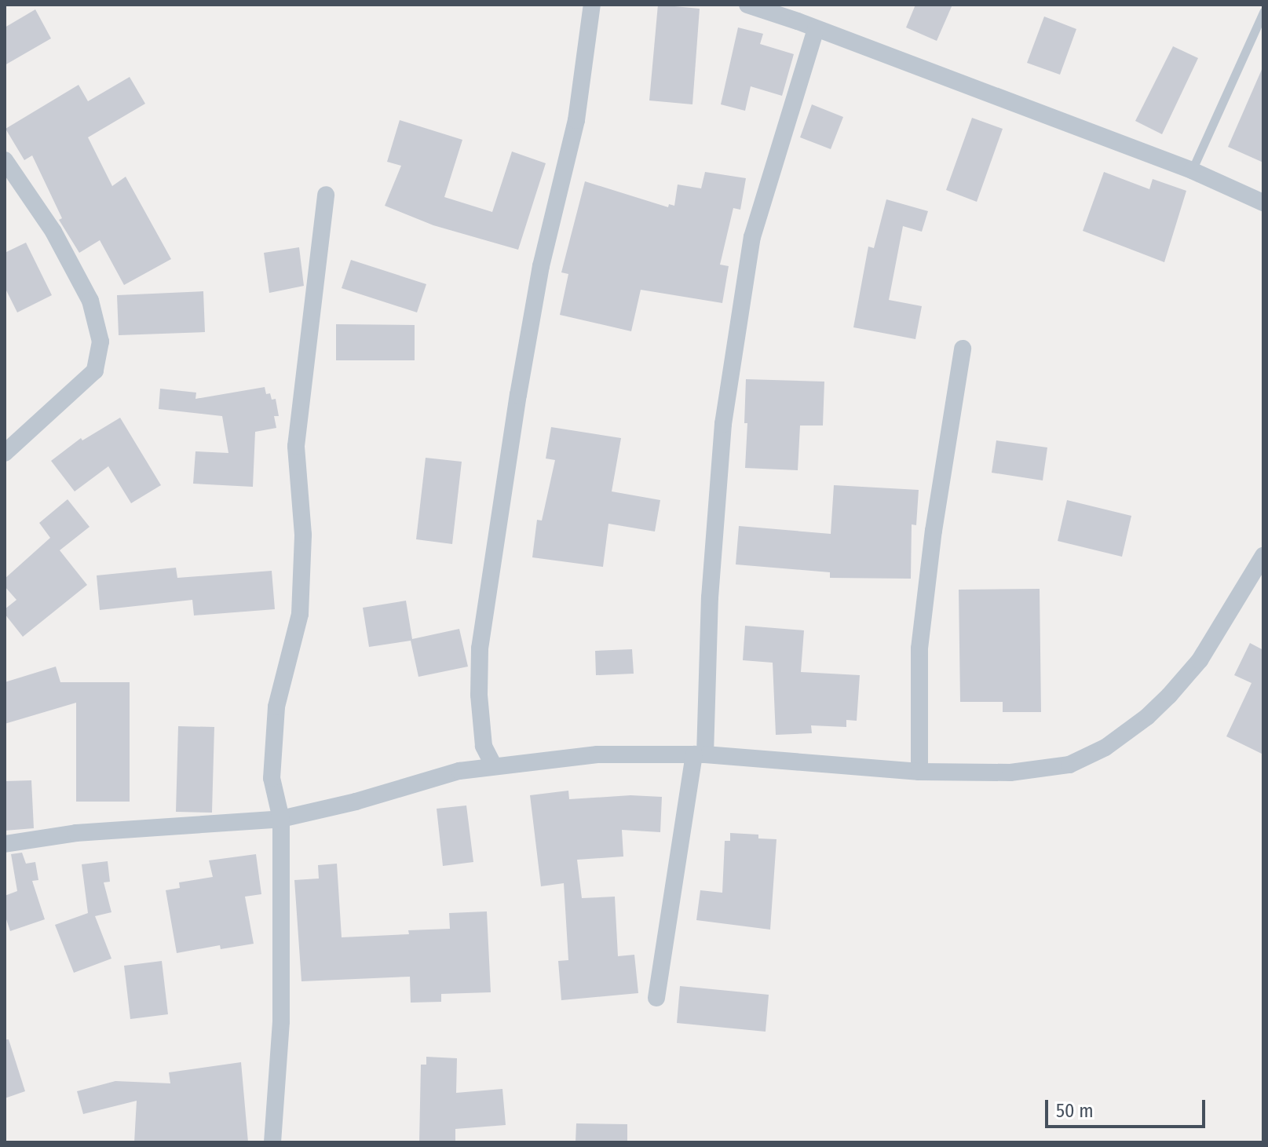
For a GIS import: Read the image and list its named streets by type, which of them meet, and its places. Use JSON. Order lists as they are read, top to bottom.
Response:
{
  "scale_bar": "50 m"
}
